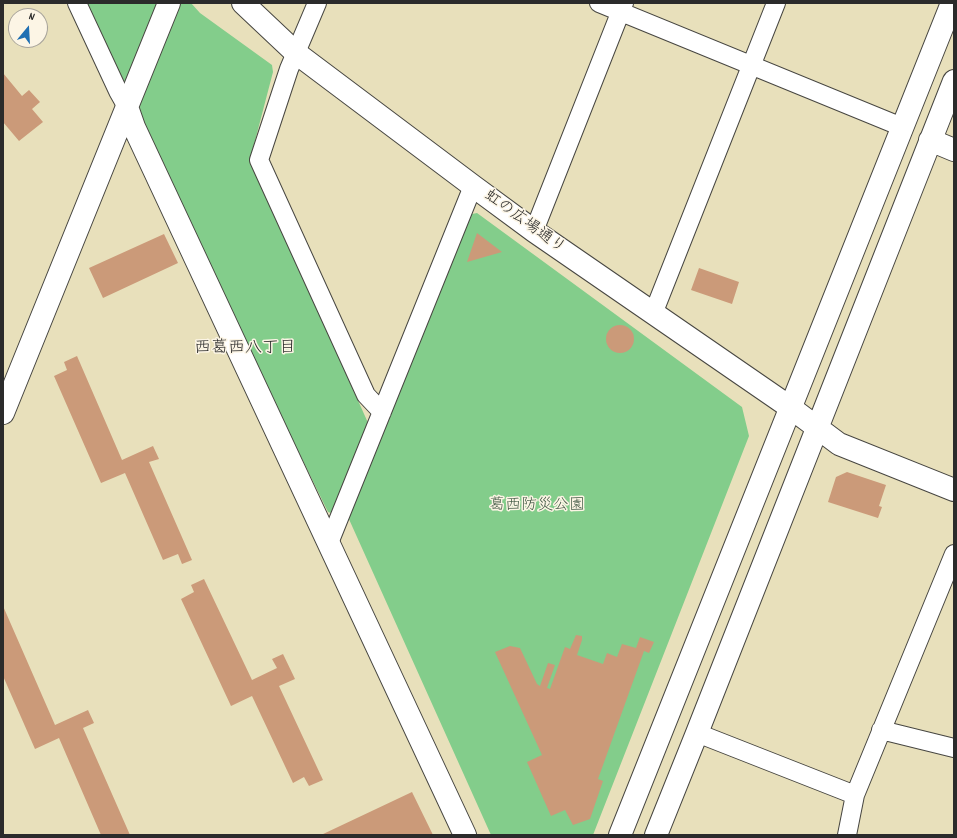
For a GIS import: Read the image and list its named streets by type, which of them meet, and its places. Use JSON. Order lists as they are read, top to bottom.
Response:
{
  "streets": {
    "street": ["虹の広場通り"]
  },
  "districts": ["西葛西八丁目"],
  "parks": ["葛西防災公園"],
  "north": "top"
}
